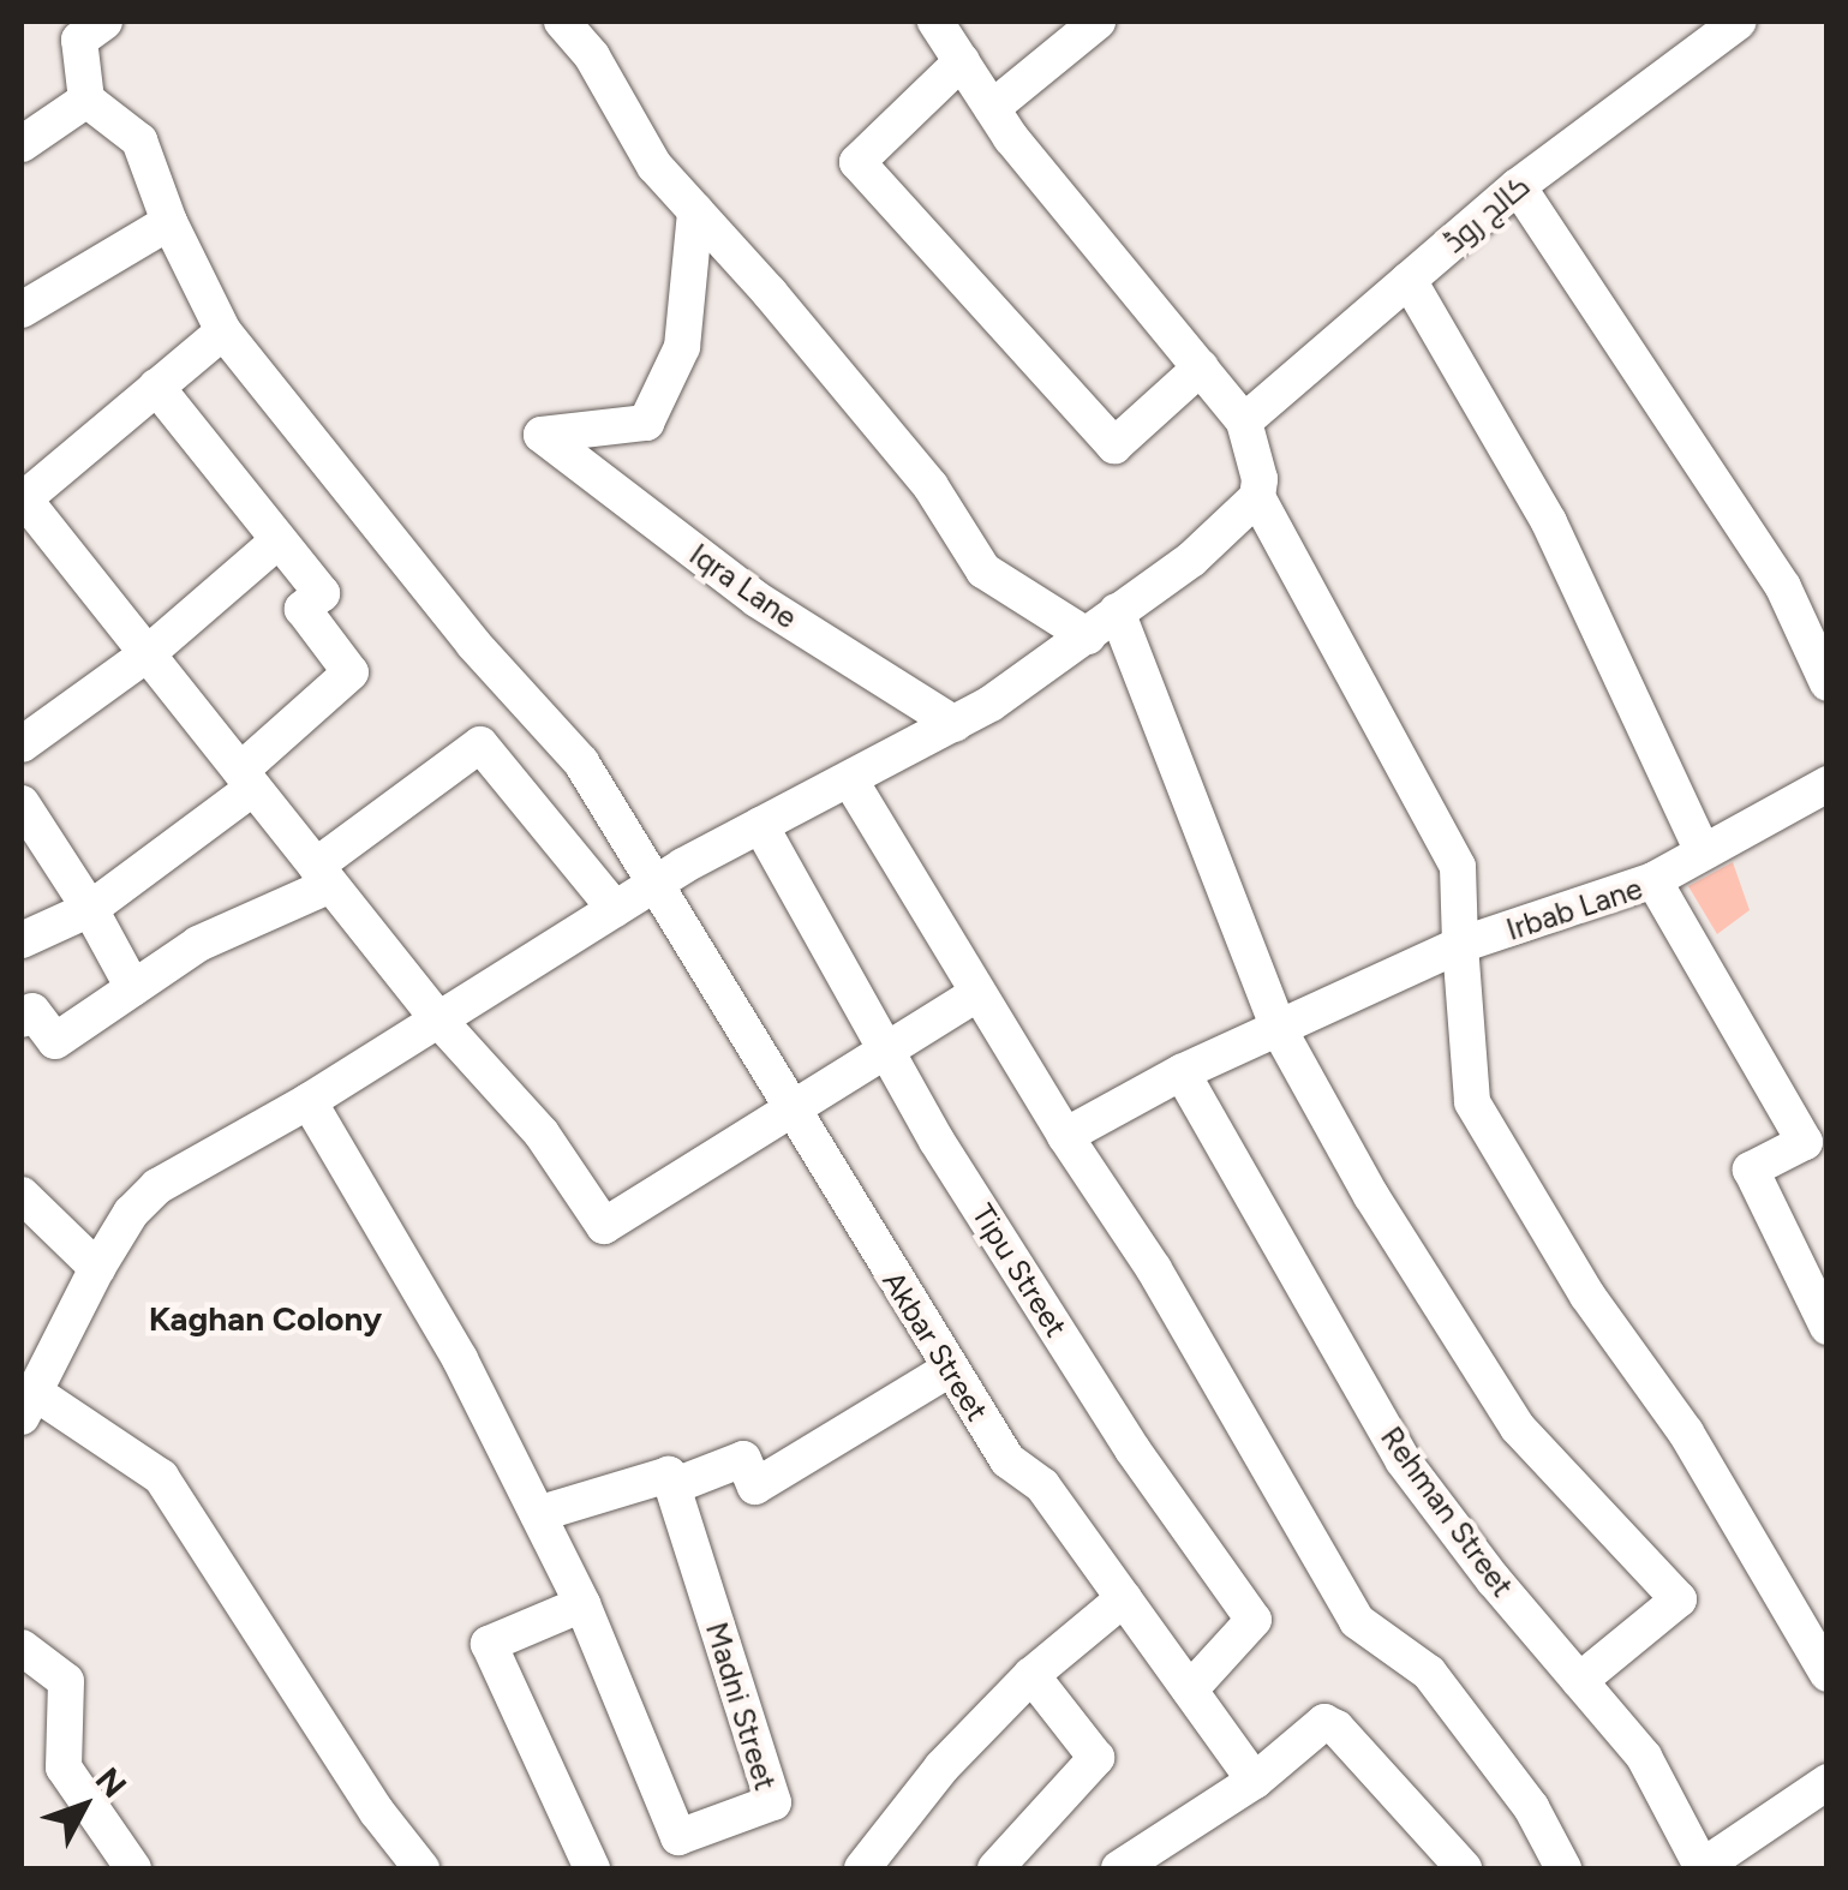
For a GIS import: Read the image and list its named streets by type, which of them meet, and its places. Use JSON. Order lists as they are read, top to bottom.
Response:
{
  "streets": {
    "street": [
      "کالج روڈ",
      "Iqra Lane",
      "Irbab Lane",
      "Tipu Street",
      "Akbar Street",
      "Rehman Street",
      "Madni Street"
    ]
  },
  "crossings": [
    ["Tipu Street", "Akbar Street"]
  ],
  "districts": ["Kaghan Colony"],
  "north": "top right"
}
